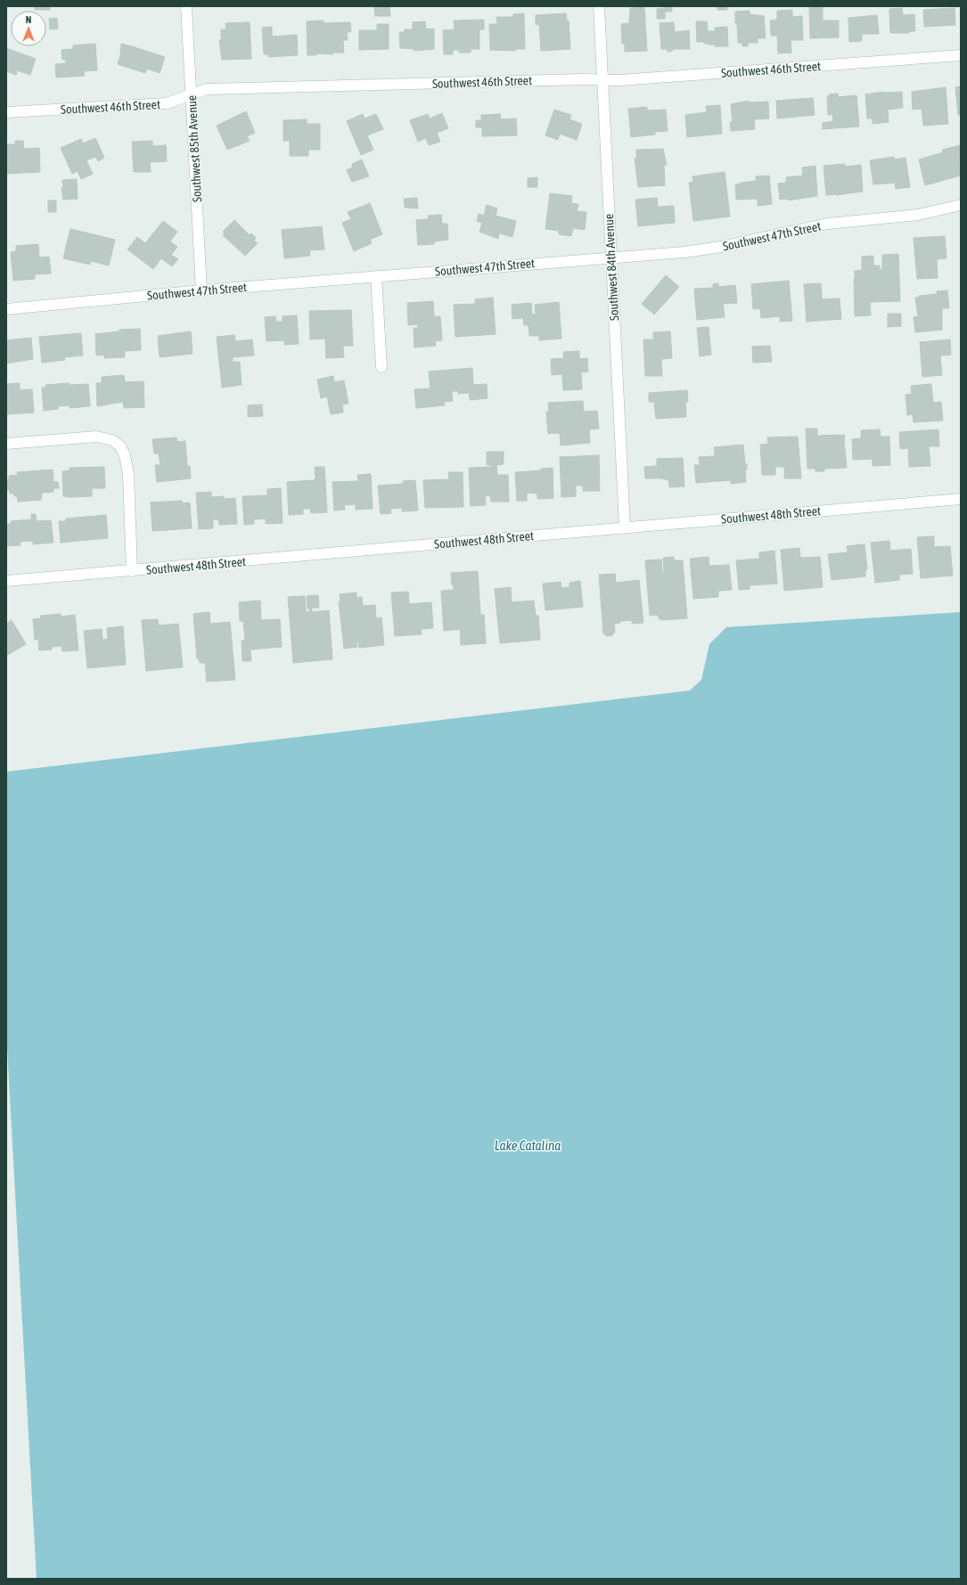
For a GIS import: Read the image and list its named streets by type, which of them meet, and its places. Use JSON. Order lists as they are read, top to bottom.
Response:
{
  "streets": {
    "street": [
      "Southwest 46th Street",
      "Southwest 85th Avenue",
      "Southwest 47th Street",
      "Southwest 84th Avenue",
      "Southwest 48th Street"
    ]
  },
  "crossings": [
    ["Southwest 46th Street", "Southwest 85th Avenue"],
    ["Southwest 46th Street", "Southwest 84th Avenue"],
    ["Southwest 85th Avenue", "Southwest 47th Street"],
    ["Southwest 47th Street", "Southwest 84th Avenue"],
    ["Southwest 84th Avenue", "Southwest 48th Street"]
  ],
  "water": ["Lake Catalina"],
  "north": "top"
}
